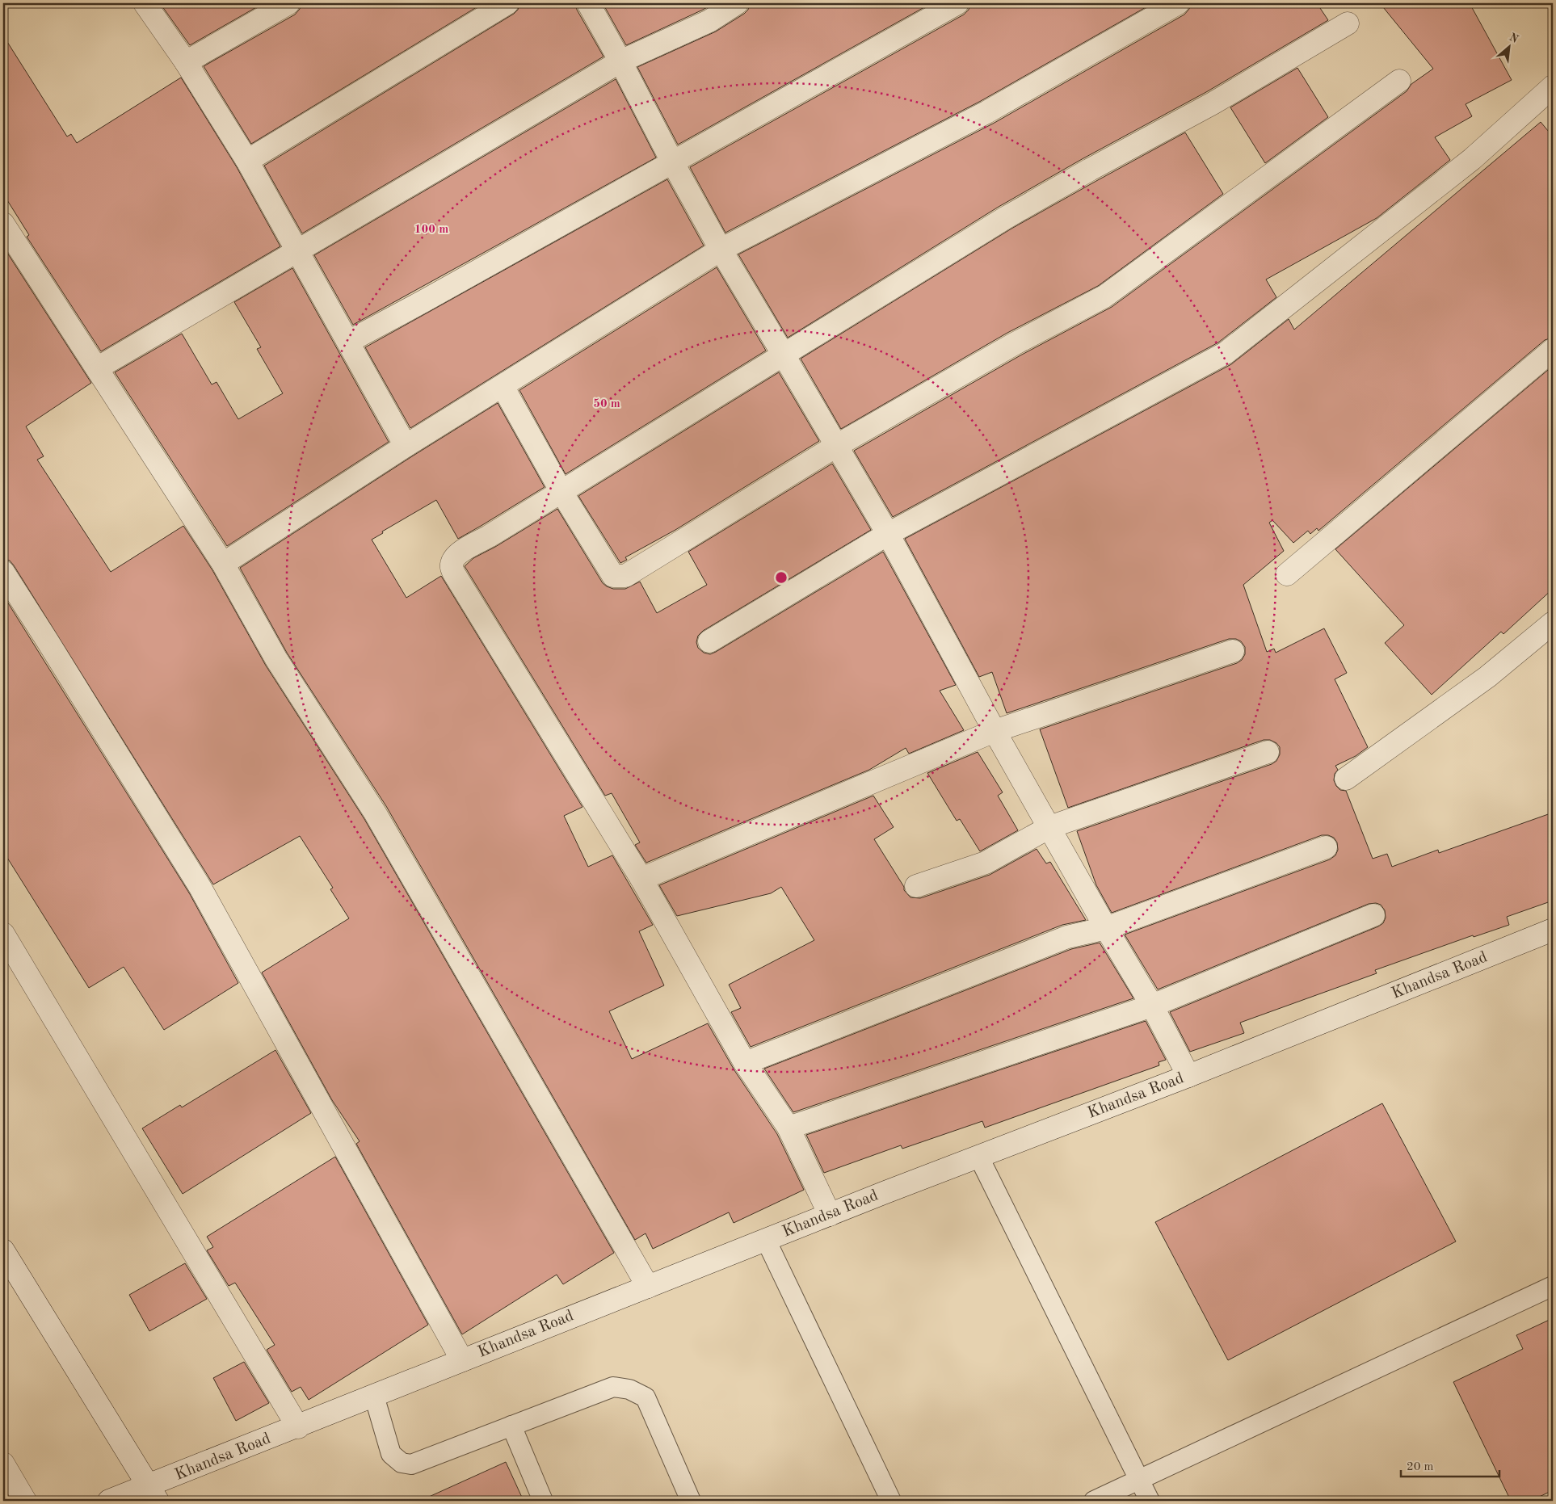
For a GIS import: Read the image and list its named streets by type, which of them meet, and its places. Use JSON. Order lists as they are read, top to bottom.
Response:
{
  "streets": {
    "street": ["Khandsa Road"]
  },
  "scale_bar": "20 m",
  "north": "top right",
  "rings": ["100 m", "50 m"]
}
